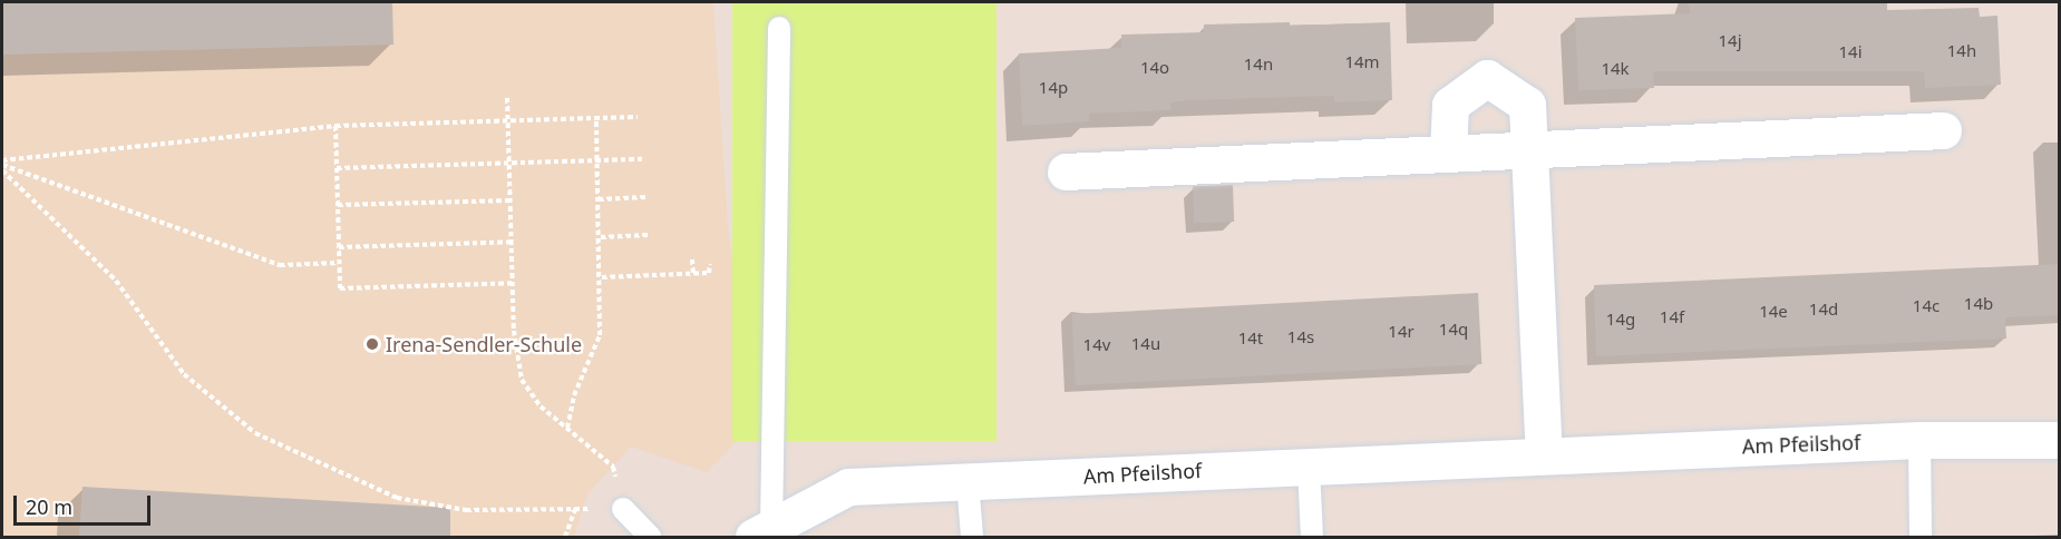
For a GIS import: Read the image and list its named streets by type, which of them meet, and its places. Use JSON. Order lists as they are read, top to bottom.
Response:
{
  "streets": {
    "street": ["Am Pfeilshof"]
  },
  "places": ["Irena-Sendler-Schule"],
  "house_numbers": [
    "14j",
    "14h",
    "14i",
    "14m",
    "14n",
    "14o",
    "14k",
    "14p",
    "14b",
    "14c",
    "14d",
    "14e",
    "14f",
    "14g",
    "14q",
    "14r",
    "14s",
    "14t",
    "14u",
    "14v"
  ],
  "scale_bar": "20 m"
}
